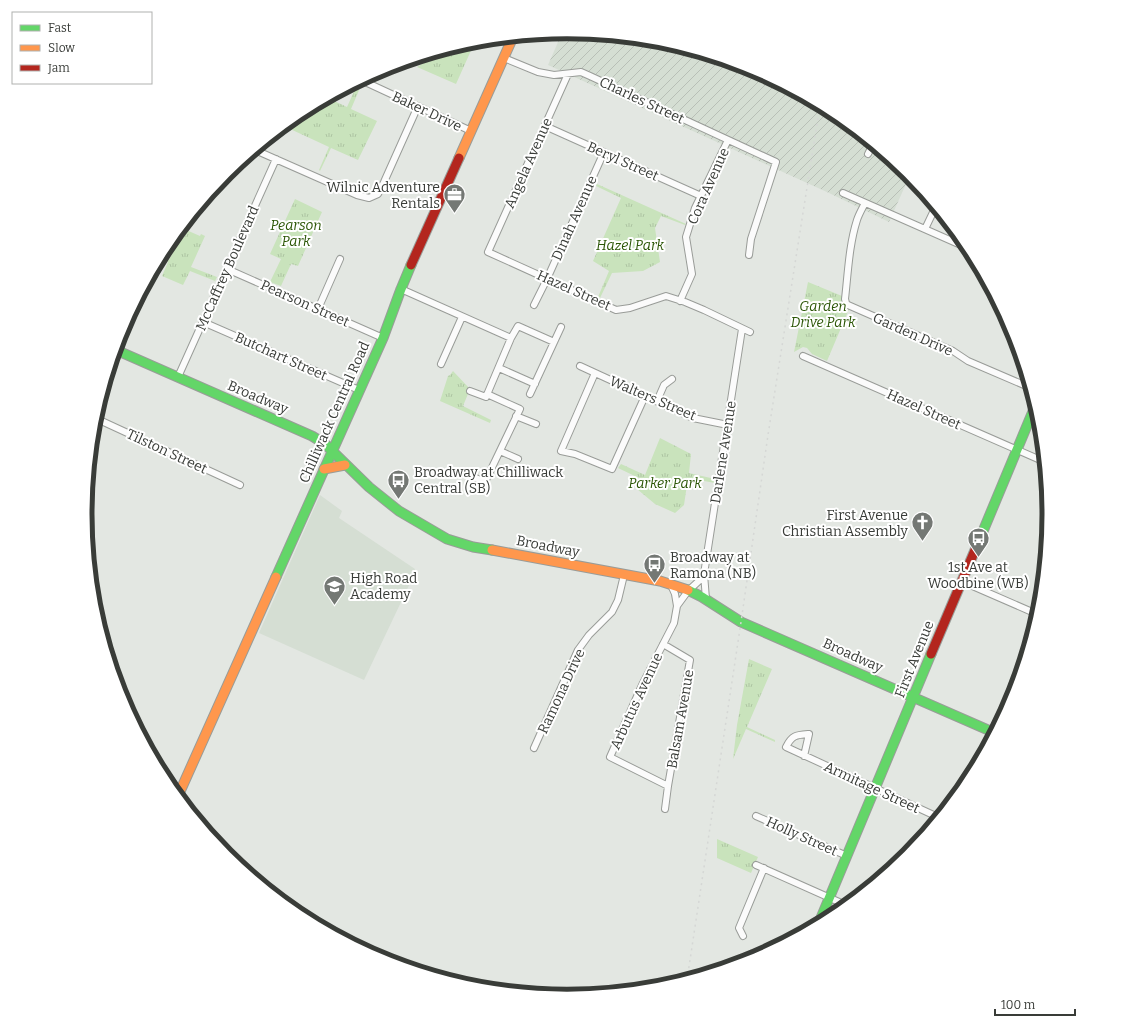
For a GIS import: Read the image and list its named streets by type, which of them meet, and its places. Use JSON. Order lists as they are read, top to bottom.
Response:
{
  "streets": {
    "street": [
      "Charles Street",
      "Baker Drive",
      "Beryl Street",
      "Angela Avenue",
      "Cora Avenue",
      "Dinah Avenue",
      "McCaffrey Boulevard",
      "Hazel Street",
      "Pearson Street",
      "Garden Drive",
      "Butchart Street",
      "Broadway",
      "Walters Street",
      "Chilliwack Central Road",
      "Tilston Street",
      "Darlene Avenue",
      "First Avenue",
      "Ramona Drive",
      "Arbutus Avenue",
      "Balsam Avenue",
      "Armitage Street",
      "Holly Street"
    ]
  },
  "crossings": [
    ["Charles Street", "Angela Avenue"],
    ["Charles Street", "Cora Avenue"],
    ["Charles Street", "Chilliwack Central Road"],
    ["Baker Drive", "Chilliwack Central Road"],
    ["Beryl Street", "Angela Avenue"],
    ["Beryl Street", "Cora Avenue"],
    ["Beryl Street", "Dinah Avenue"],
    ["Angela Avenue", "Hazel Street"],
    ["Cora Avenue", "Hazel Street"],
    ["Dinah Avenue", "Hazel Street"],
    ["McCaffrey Boulevard", "Pearson Street"],
    ["McCaffrey Boulevard", "Butchart Street"],
    ["McCaffrey Boulevard", "Broadway"],
    ["Hazel Street", "Darlene Avenue"],
    ["Hazel Street", "First Avenue"],
    ["Pearson Street", "Chilliwack Central Road"],
    ["Butchart Street", "Chilliwack Central Road"],
    ["Broadway", "Chilliwack Central Road"],
    ["Broadway", "Darlene Avenue"],
    ["Broadway", "First Avenue"],
    ["Broadway", "Ramona Drive"],
    ["Broadway", "Arbutus Avenue"],
    ["Walters Street", "Darlene Avenue"],
    ["First Avenue", "Armitage Street"],
    ["First Avenue", "Holly Street"],
    ["Arbutus Avenue", "Balsam Avenue"]
  ],
  "parks": [
    "Pearson Park",
    "Hazel Park",
    "Garden Drive Park",
    "Parker Park"
  ],
  "places": {
    "office": ["Wilnic Adventure Rentals"],
    "bus stop": ["Broadway at Chilliwack Central (SB)", "1st Ave at Woodbine (WB)", "Broadway at Ramona (NB)"],
    "church": ["First Avenue Christian Assembly"],
    "school or university": ["High Road Academy"]
  },
  "legend": ["Fast", "Slow", "Jam"],
  "scale_bar": "100 m"
}
